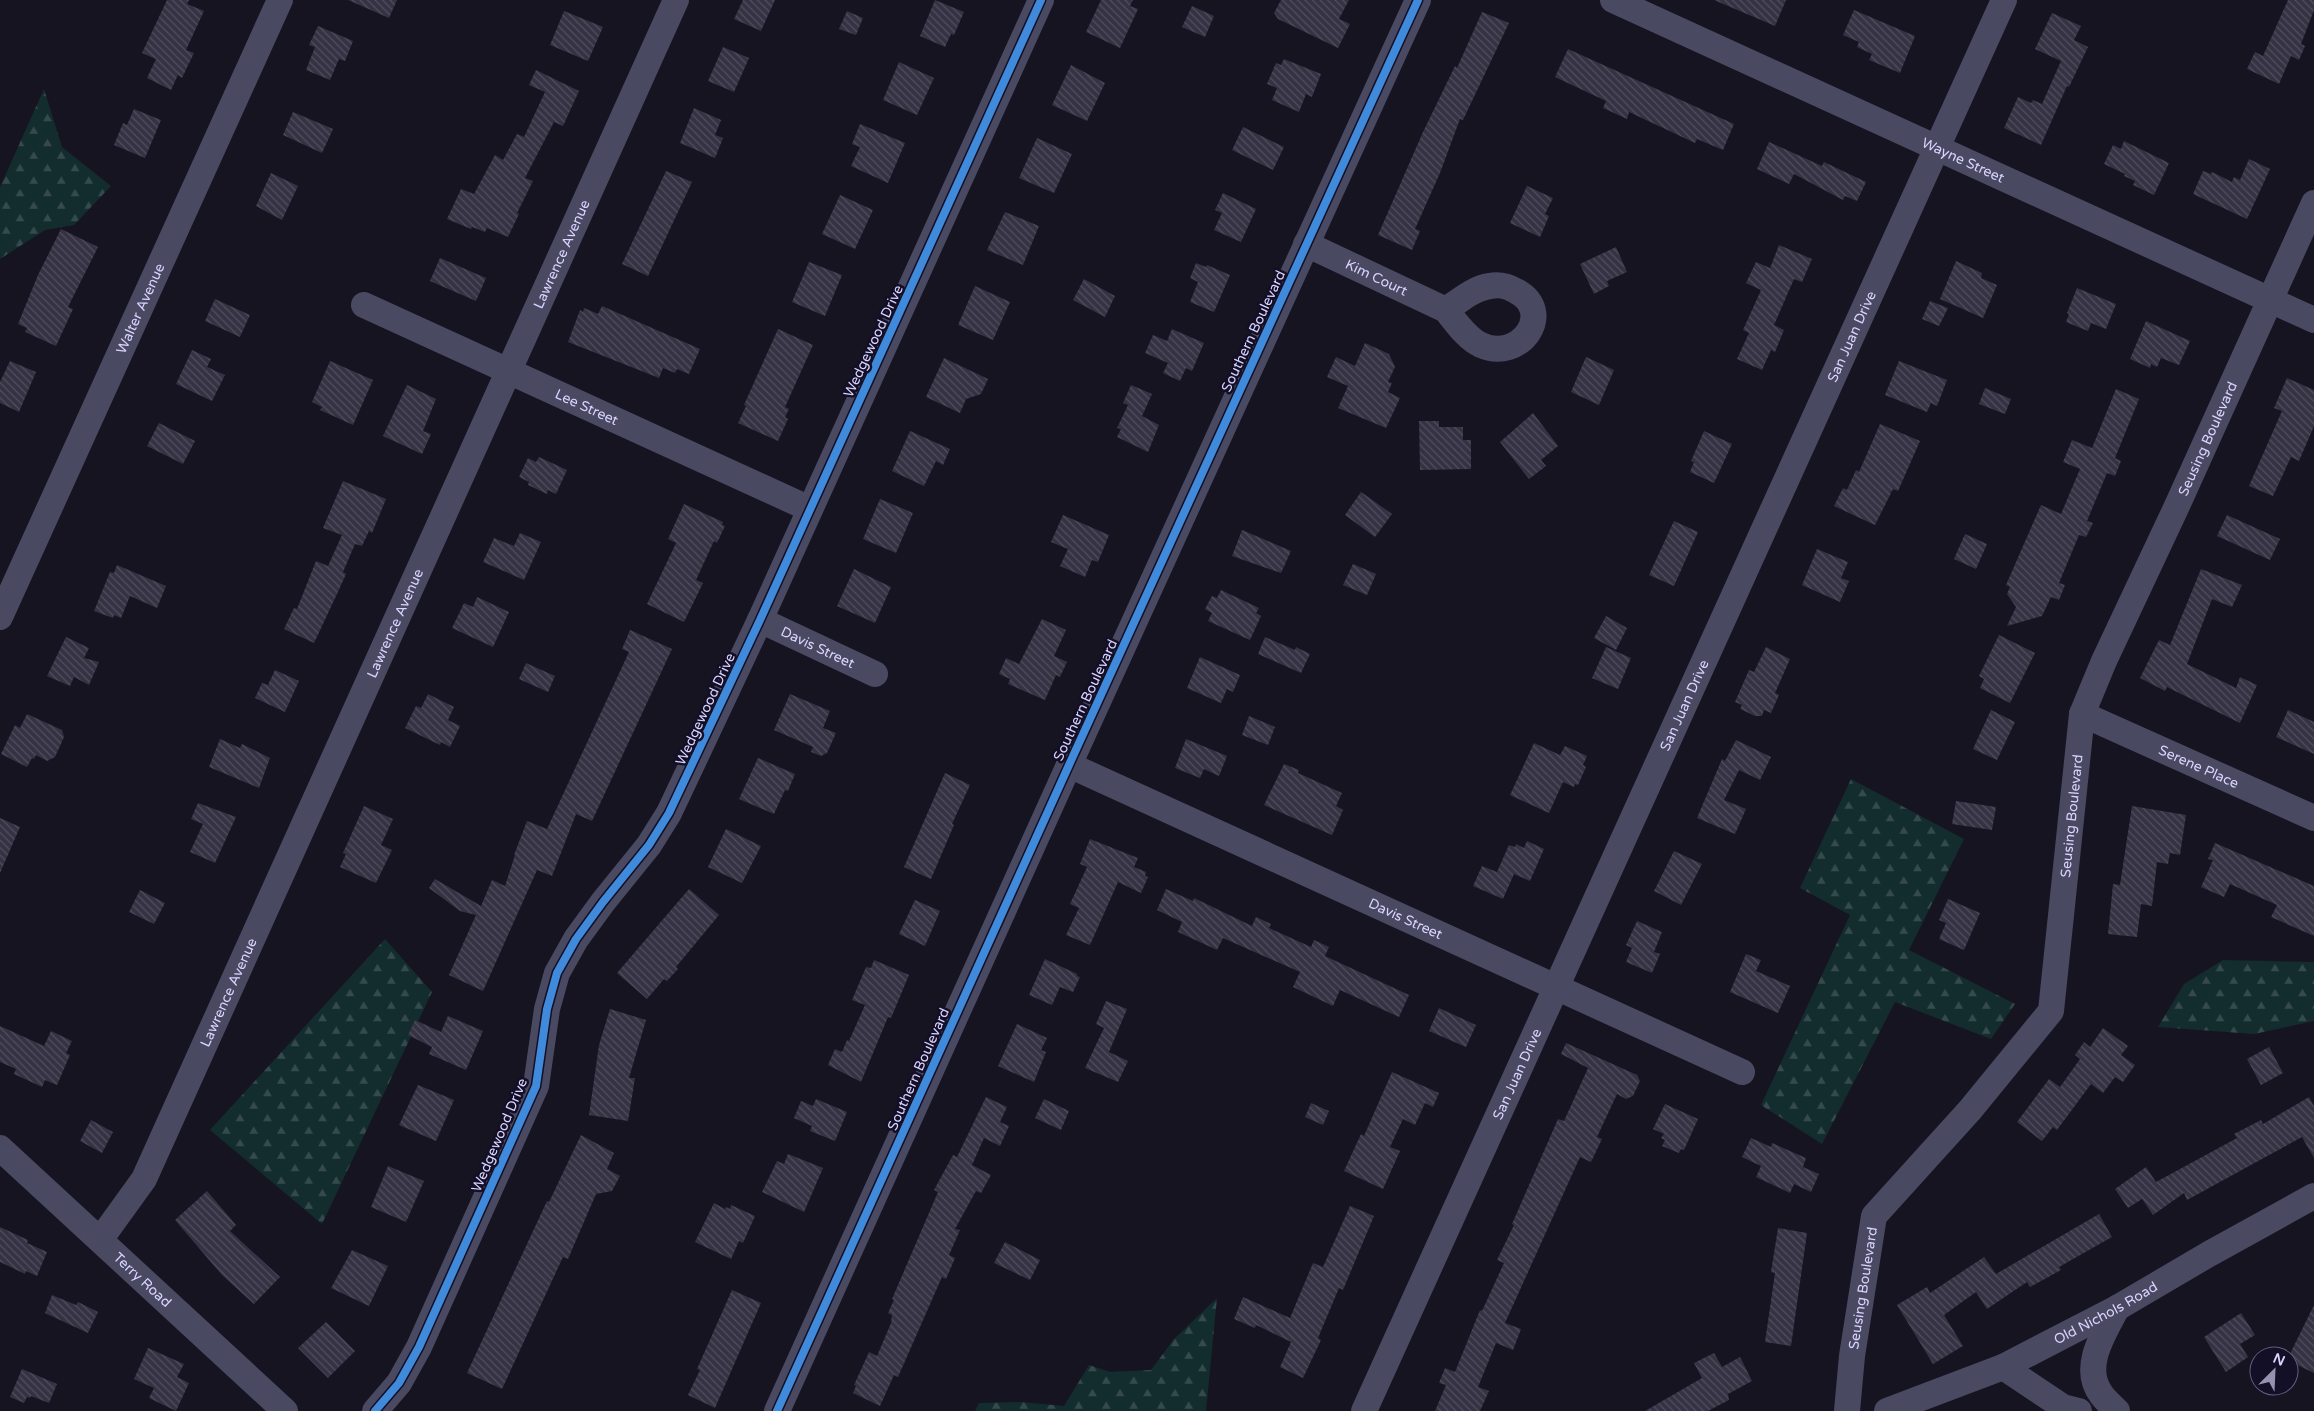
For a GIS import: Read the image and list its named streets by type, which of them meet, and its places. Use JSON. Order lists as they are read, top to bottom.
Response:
{
  "streets": {
    "street": [
      "Wayne Street",
      "Lawrence Avenue",
      "Kim Court",
      "Walter Avenue",
      "Southern Boulevard",
      "San Juan Drive",
      "Wedgewood Drive",
      "Lee Street",
      "Seusing Boulevard",
      "Davis Street",
      "Serene Place",
      "Terry Road",
      "Old Nichols Road"
    ]
  },
  "crossings": [
    ["Wayne Street", "San Juan Drive"],
    ["Wayne Street", "Seusing Boulevard"],
    ["Lawrence Avenue", "Lee Street"],
    ["Lawrence Avenue", "Terry Road"],
    ["Kim Court", "Southern Boulevard"],
    ["Southern Boulevard", "Davis Street"],
    ["San Juan Drive", "Davis Street"],
    ["Wedgewood Drive", "Lee Street"],
    ["Wedgewood Drive", "Davis Street"],
    ["Seusing Boulevard", "Serene Place"]
  ],
  "north": "top right"
}
